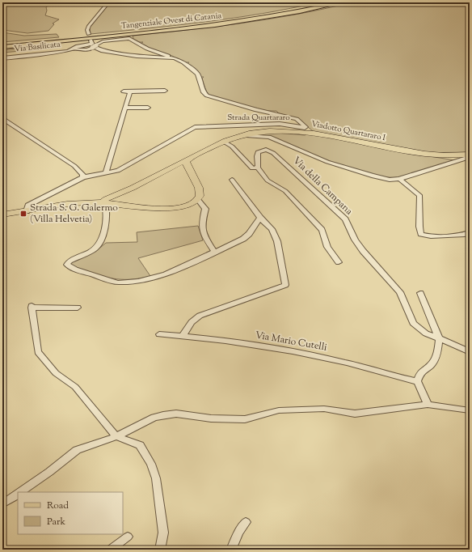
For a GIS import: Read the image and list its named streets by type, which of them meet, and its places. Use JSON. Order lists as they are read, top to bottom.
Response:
{
  "streets": {
    "highway": ["Tangenziale Ovest di Catania"],
    "main road": ["Viadotto Quartararo I"],
    "street": [
      "Via Basilicata",
      "Strada Quartararo",
      "Via della Campana",
      "Via Mario Cutelli"
    ]
  },
  "crossings": [
    ["Via Basilicata", "Strada Quartararo"]
  ],
  "places": {
    "transit": ["Strada S. G. Galermo (Villa Helvetia)"]
  },
  "legend": ["Road", "Park"]
}
